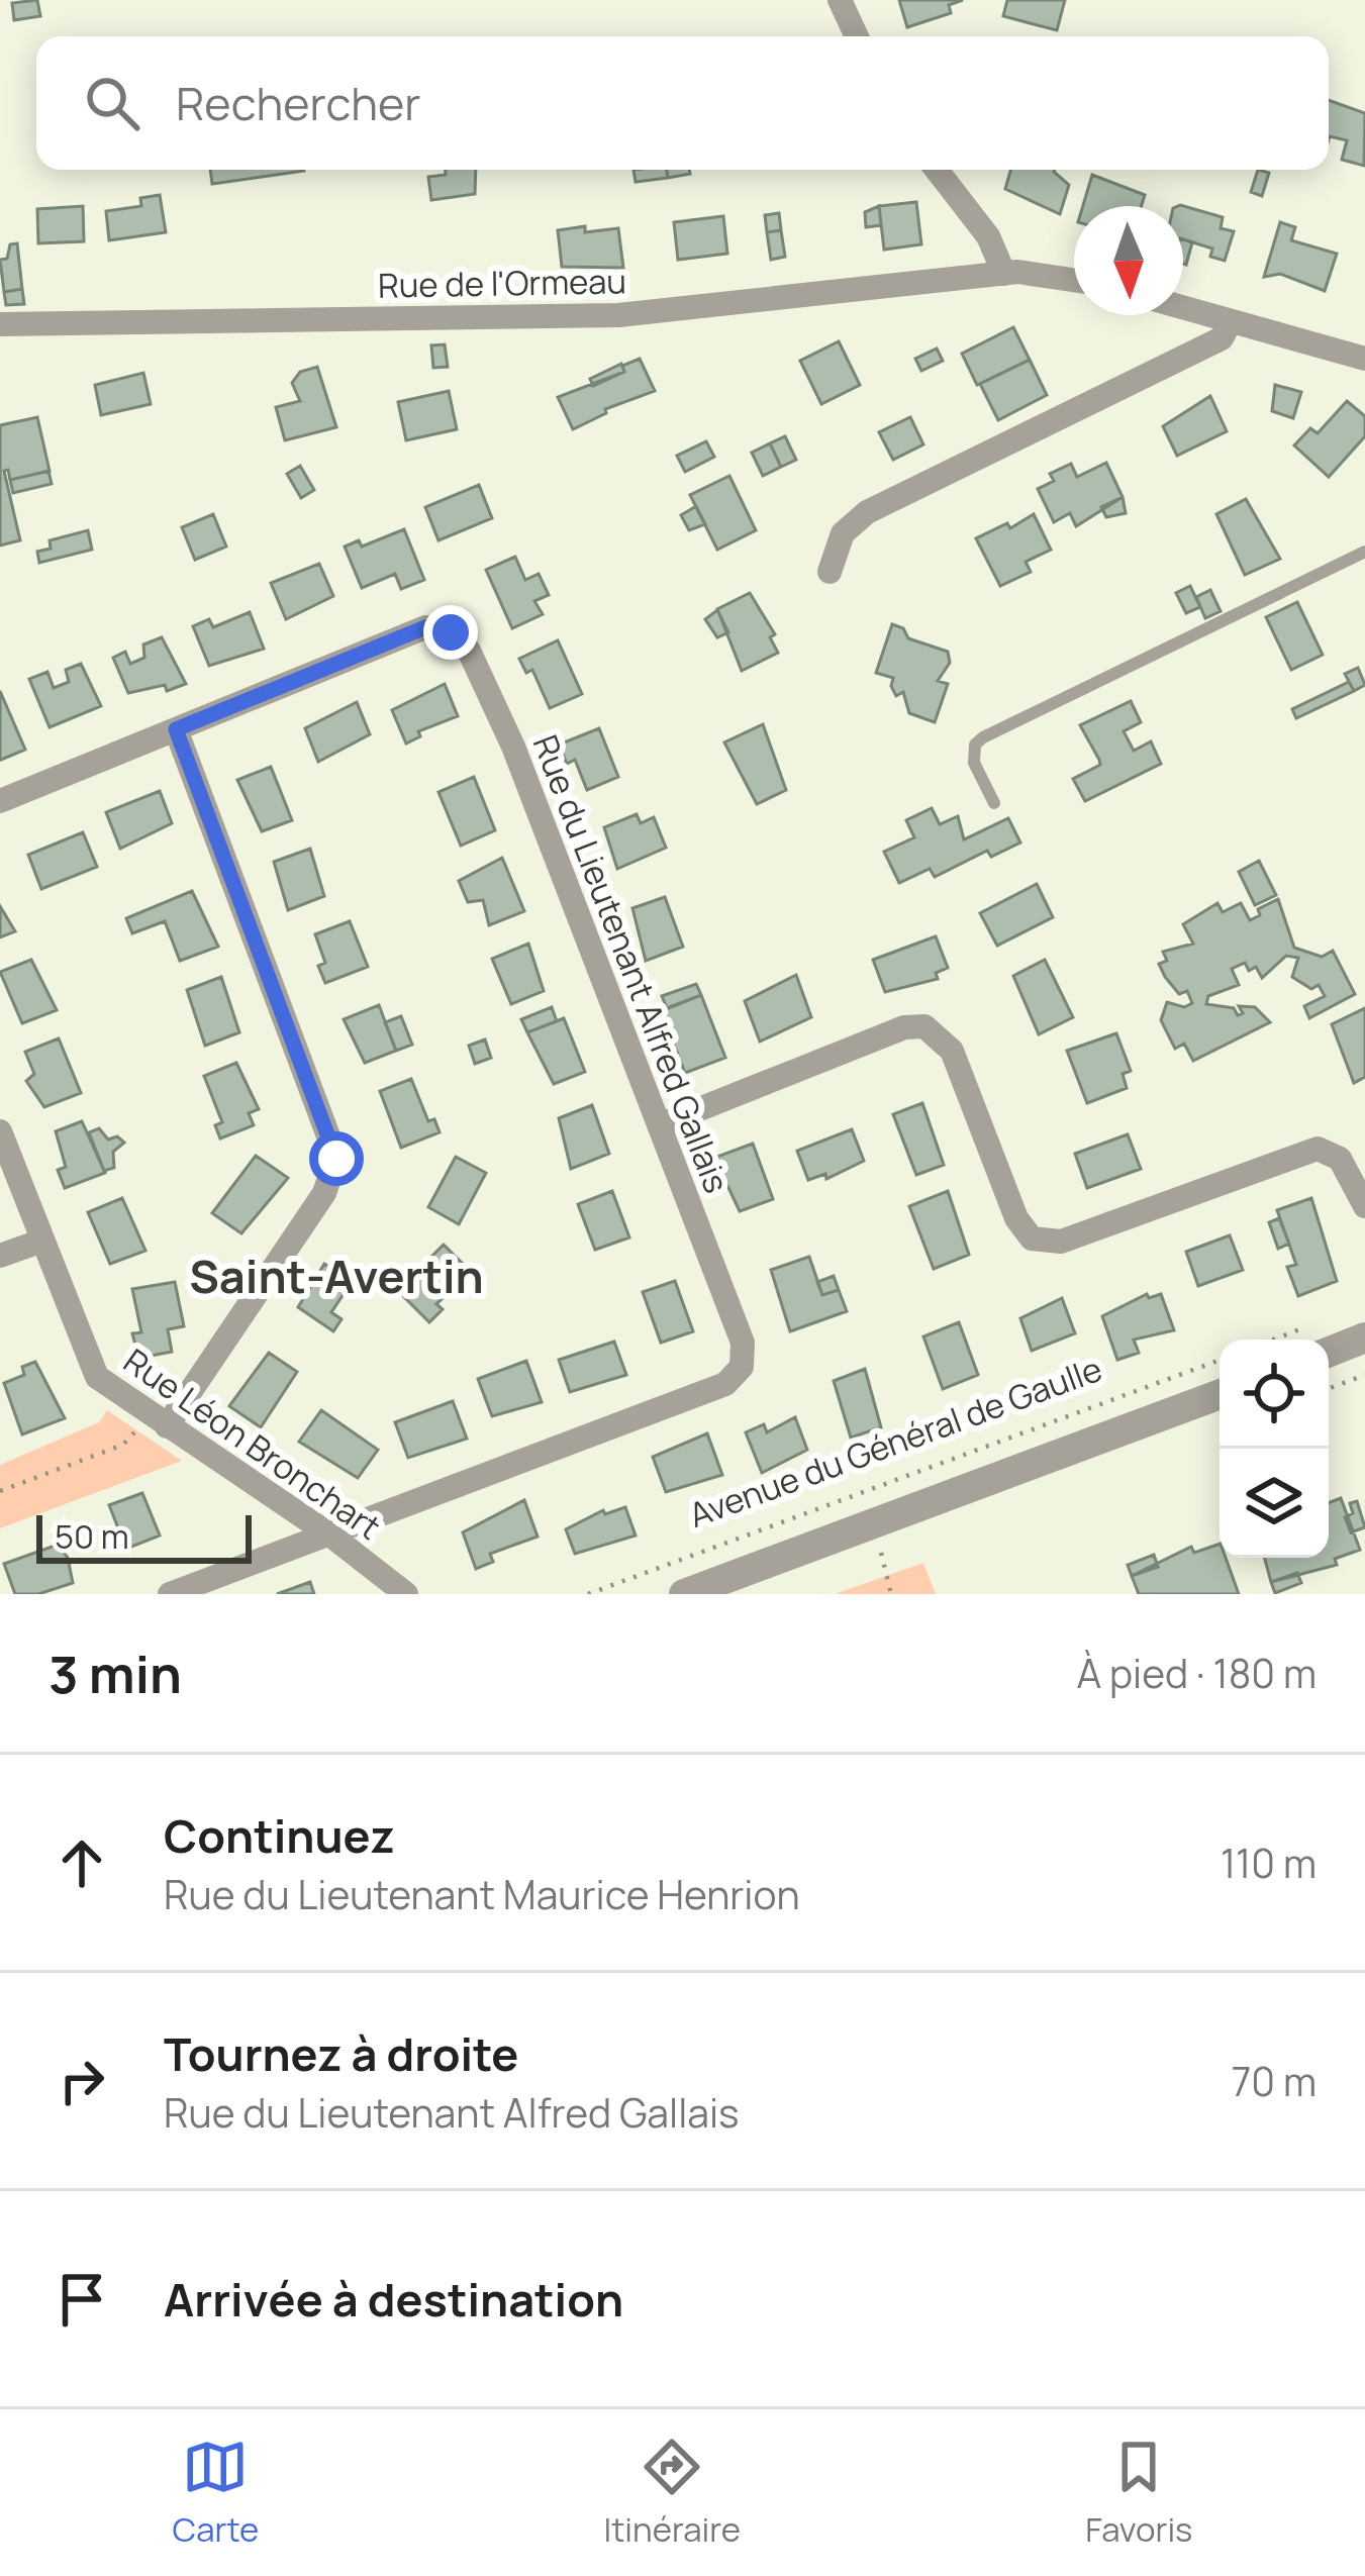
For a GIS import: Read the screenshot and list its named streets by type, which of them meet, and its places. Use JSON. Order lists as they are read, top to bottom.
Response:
{
  "streets": {
    "street": [
      "Rue de l'Ormeau",
      "Rue du Lieutenant Alfred Gallais",
      "Avenue du Général de Gaulle",
      "Rue Léon Bronchart"
    ]
  },
  "crossings": [
    ["Rue du Lieutenant Alfred Gallais", "Rue Léon Bronchart"]
  ],
  "districts": ["Saint-Avertin"],
  "scale_bar": "50 m",
  "north": "bottom",
  "page": {
    "search": "Rechercher",
    "scale": "50 m",
    "heading": ["3 min", "À pied · 180 m"],
    "list": [
      ["Continuez", "Rue du Lieutenant Maurice Henrion", "110 m"],
      ["Tournez à droite", "Rue du Lieutenant Alfred Gallais", "70 m"],
      "Arrivée à destination"
    ],
    "nav": ["Carte", "Itinéraire", "Favoris"]
  }
}
